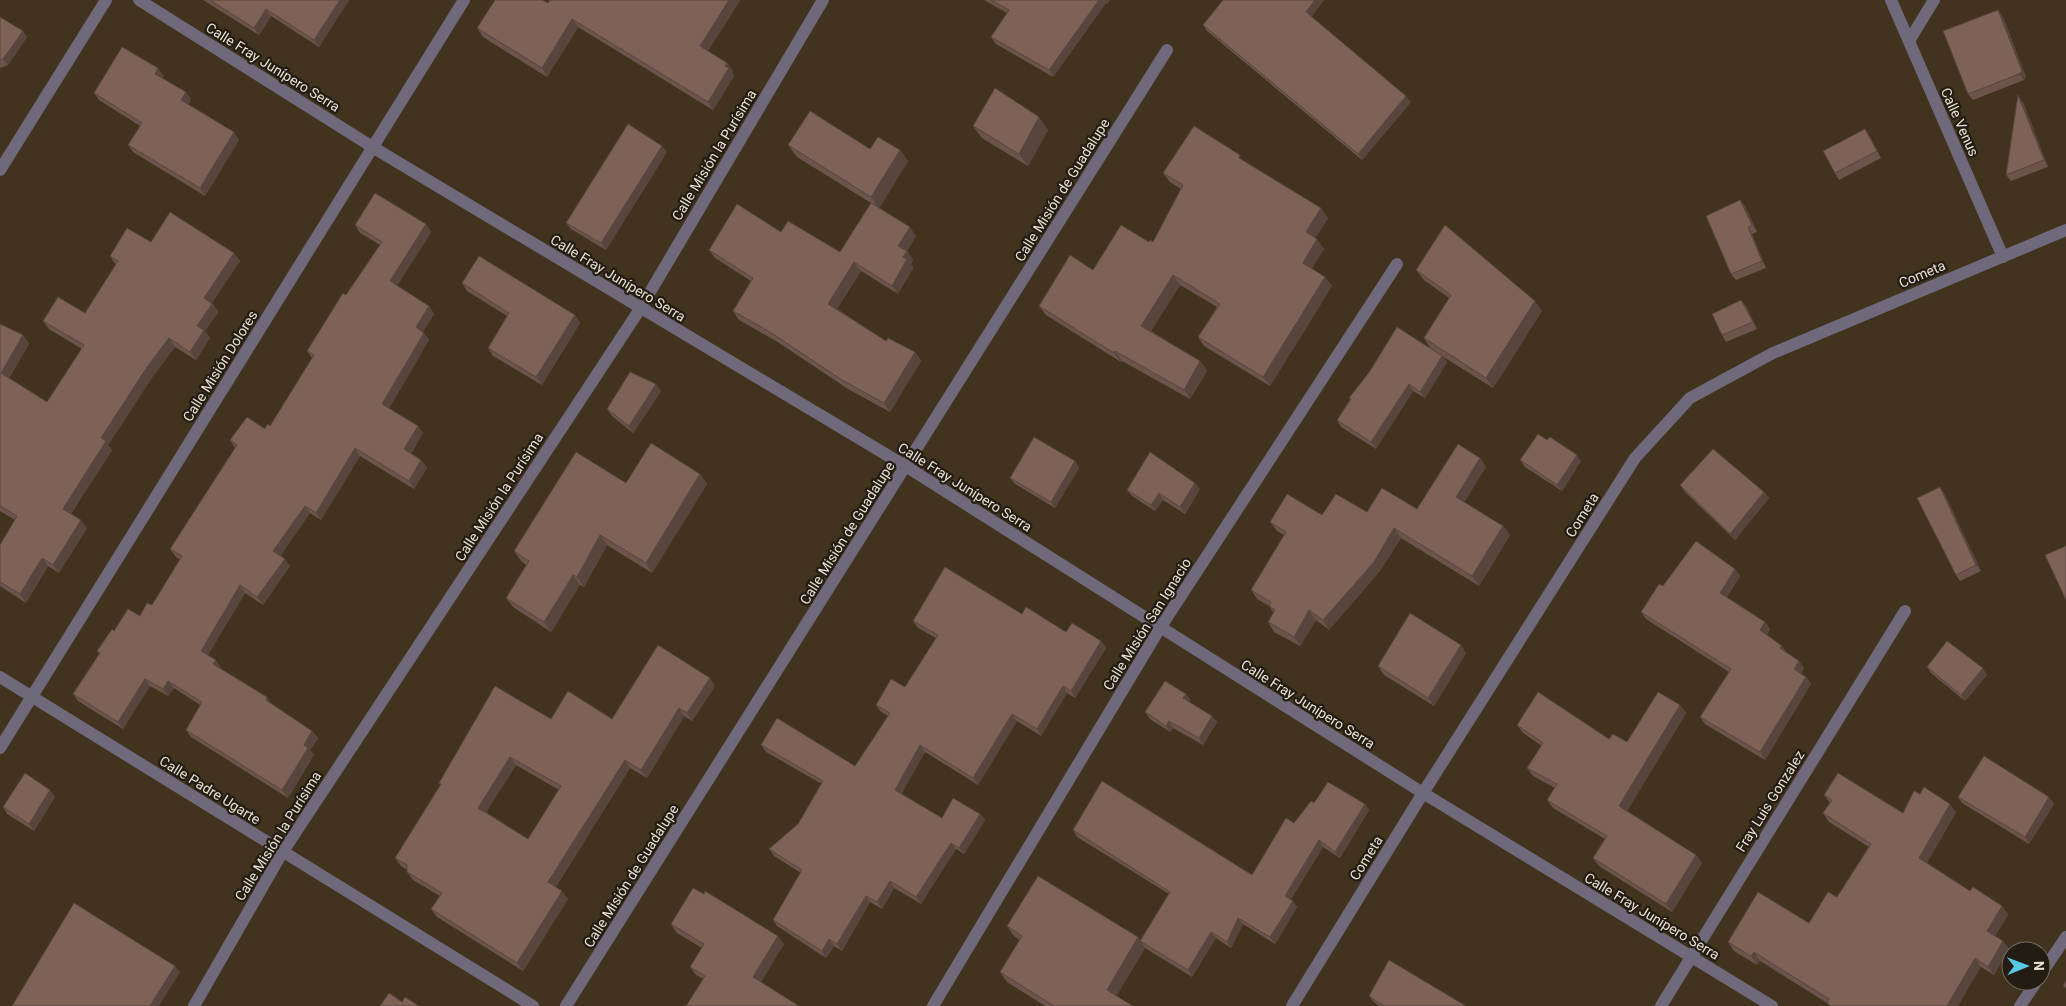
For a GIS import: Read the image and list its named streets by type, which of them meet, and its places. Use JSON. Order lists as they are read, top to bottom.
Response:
{
  "streets": {
    "street": [
      "Calle Fray Junípero Serra",
      "Calle Venus",
      "Calle Misión la Purísima",
      "Calle Misión de Guadalupe",
      "Cometa",
      "Calle Misión Dolores",
      "Calle Misión San Ignacio",
      "Calle Padre Ugarte",
      "Fray Luis Gonzalez"
    ]
  },
  "crossings": [
    ["Calle Fray Junípero Serra", "Calle Misión la Purísima"],
    ["Calle Fray Junípero Serra", "Calle Misión de Guadalupe"],
    ["Calle Fray Junípero Serra", "Cometa"],
    ["Calle Fray Junípero Serra", "Calle Misión Dolores"],
    ["Calle Fray Junípero Serra", "Calle Misión San Ignacio"],
    ["Calle Fray Junípero Serra", "Fray Luis Gonzalez"],
    ["Calle Venus", "Cometa"],
    ["Calle Misión la Purísima", "Calle Padre Ugarte"],
    ["Calle Misión Dolores", "Calle Padre Ugarte"]
  ],
  "north": "right"
}
